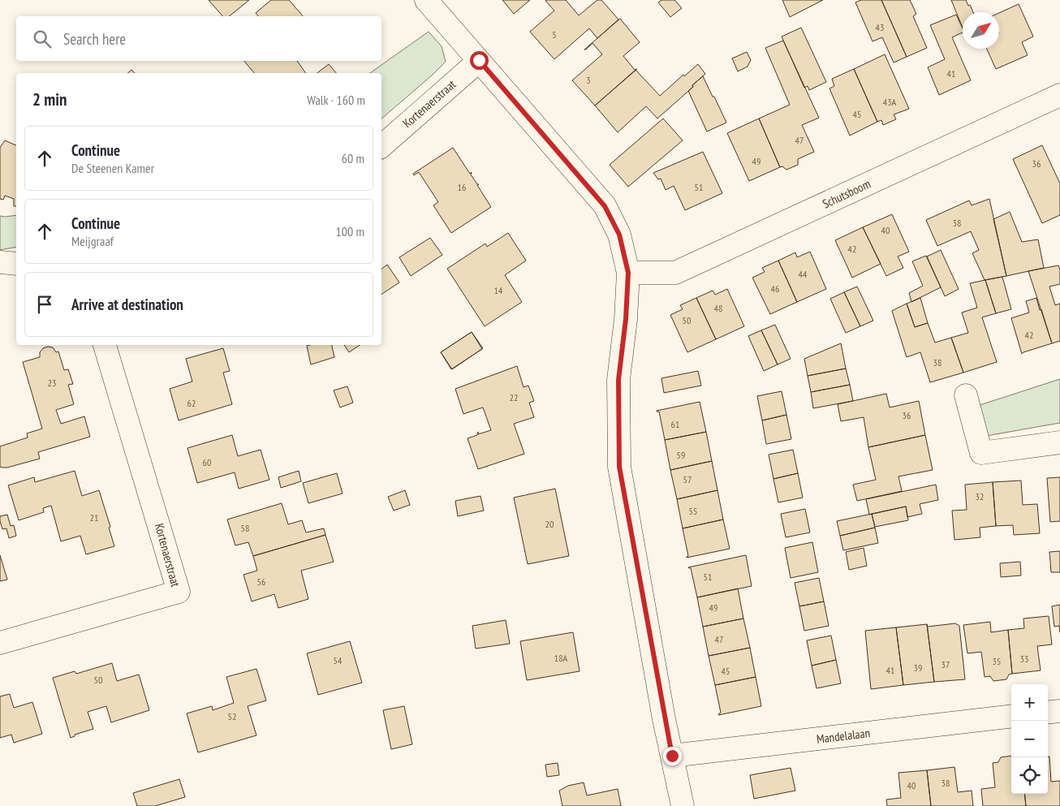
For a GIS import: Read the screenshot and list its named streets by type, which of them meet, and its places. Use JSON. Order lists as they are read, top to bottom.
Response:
{
  "streets": {
    "street": ["Kortenaerstraat", "Schutsboom", "Mandelalaan"]
  },
  "house_numbers": [
    "43",
    "5",
    "41",
    "3",
    "43A",
    "45",
    "47",
    "49",
    "36",
    "16",
    "51",
    "38",
    "40",
    "42",
    "44",
    "46",
    "14",
    "48",
    "50",
    "42",
    "38",
    "23",
    "22",
    "62",
    "36",
    "61",
    "59",
    "60",
    "57",
    "32",
    "55",
    "21",
    "20",
    "58",
    "51",
    "56",
    "49",
    "47",
    "18A",
    "33",
    "54",
    "35",
    "37",
    "39",
    "41",
    "45",
    "50",
    "52",
    "38",
    "40"
  ],
  "north": "top right",
  "page": {
    "search": "Search here",
    "heading": ["2 min", "Walk · 160 m"],
    "list": [
      ["Continue", "De Steenen Kamer", "60 m"],
      ["Continue", "Meijgraaf", "100 m"],
      "Arrive at destination"
    ],
    "map_buttons": ["+", "−"]
  }
}
